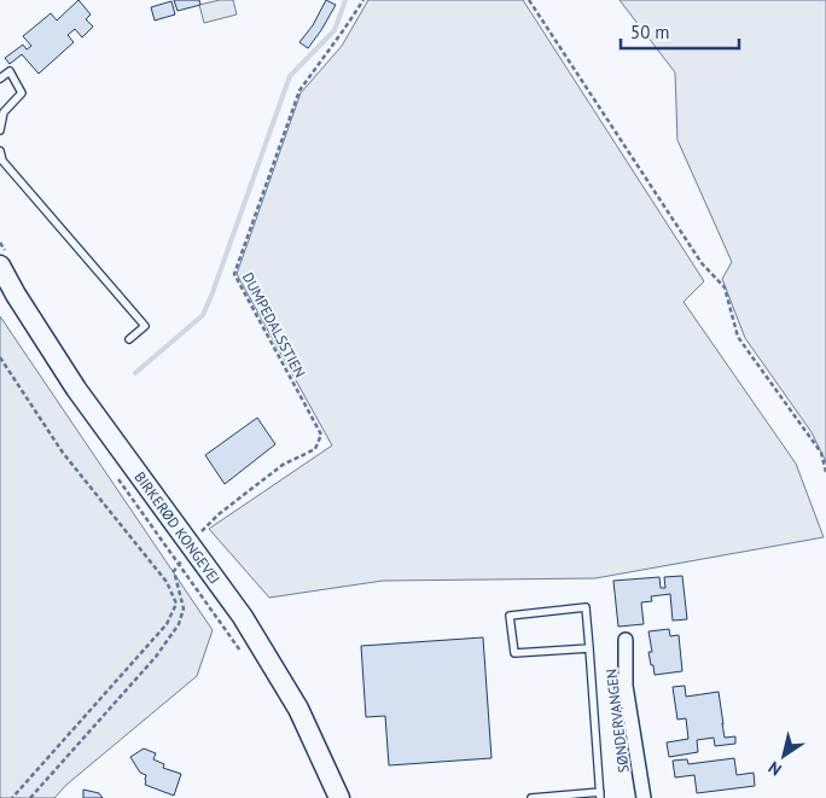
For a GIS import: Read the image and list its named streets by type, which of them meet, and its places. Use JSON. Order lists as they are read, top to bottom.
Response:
{
  "streets": {
    "main road": ["BIRKERØD KONGEVEJ"],
    "street": ["SØNDERVANGEN"],
    "path": ["DUMPEDALSSTIEN"]
  },
  "crossings": [
    ["DUMPEDALSSTIEN", "BIRKERØD KONGEVEJ"]
  ],
  "scale_bar": "50 m",
  "north": "bottom left"
}
